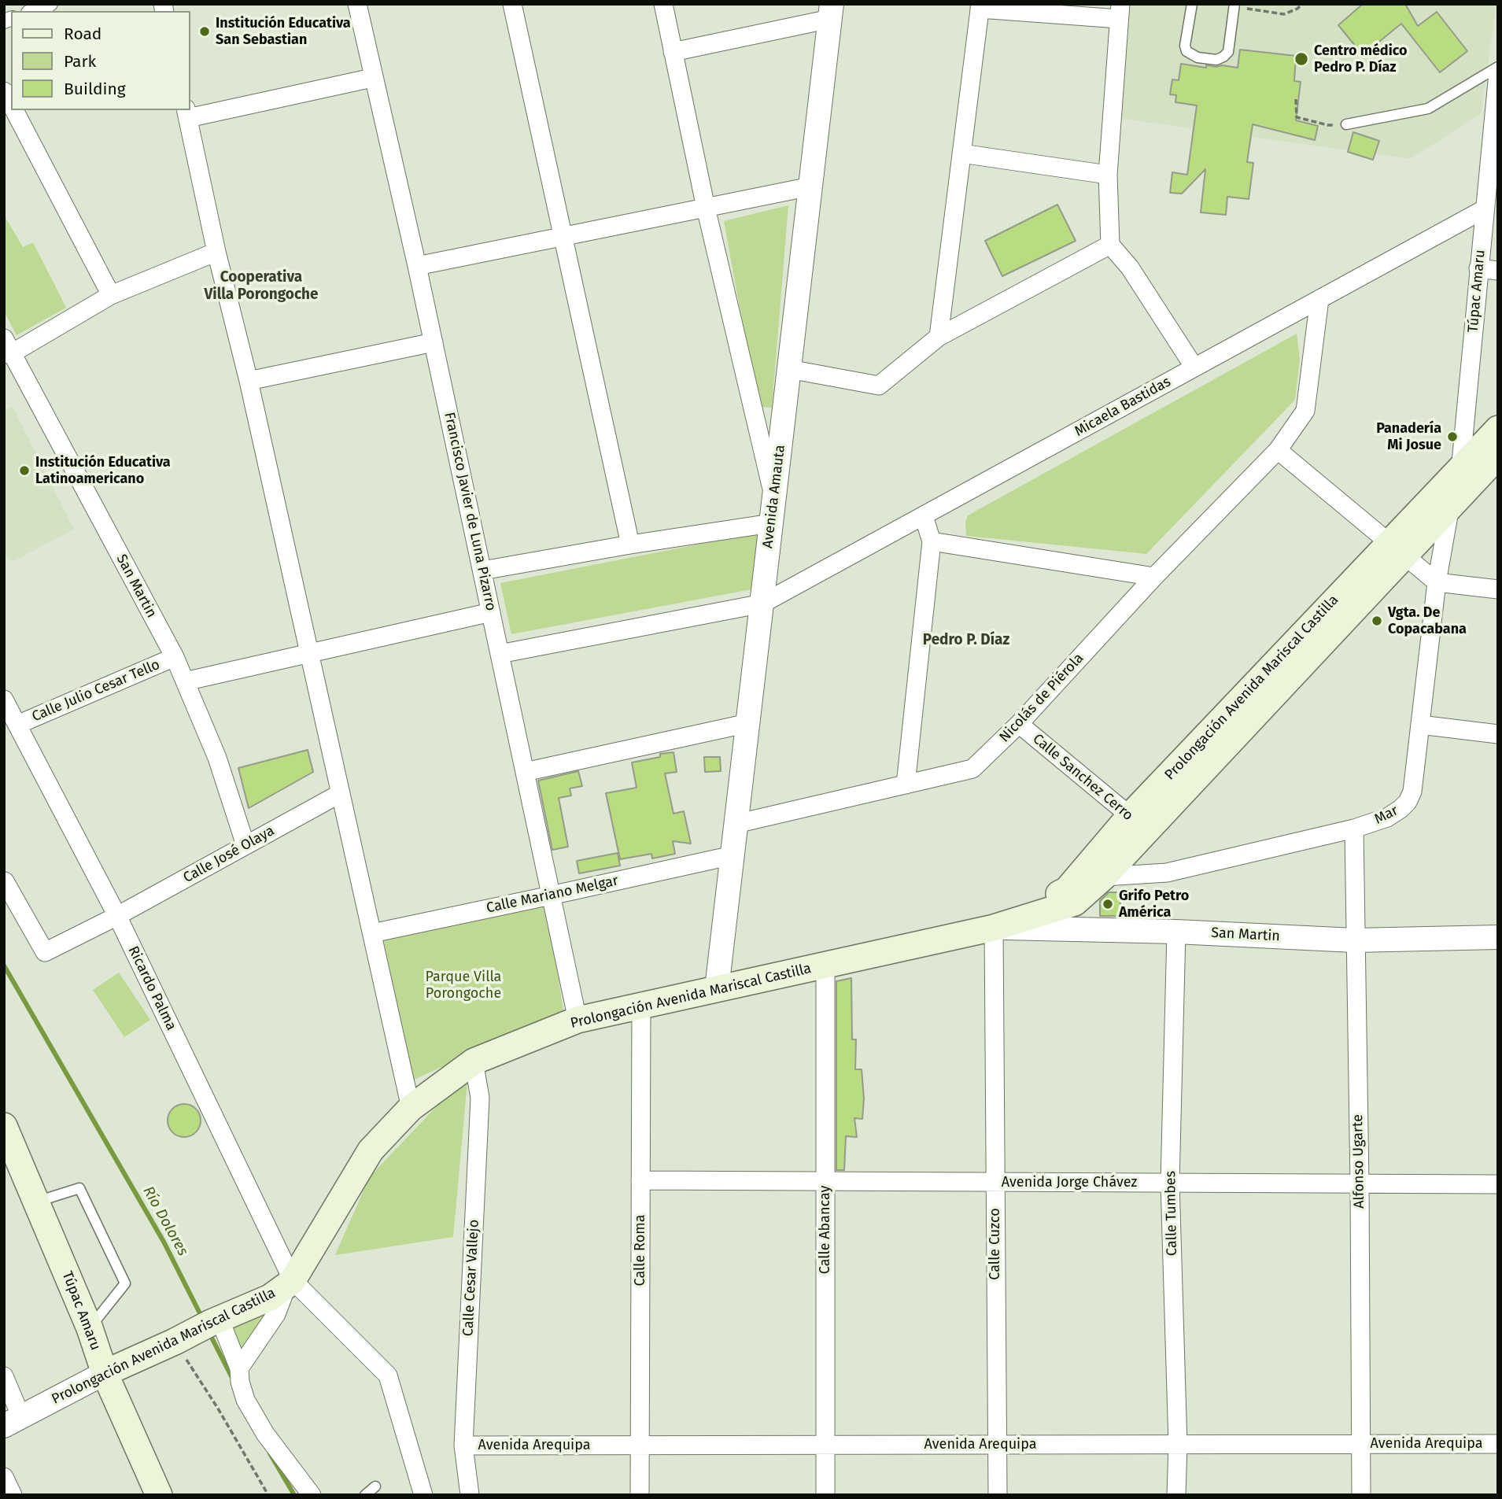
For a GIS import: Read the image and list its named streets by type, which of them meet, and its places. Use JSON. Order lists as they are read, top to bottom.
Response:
{
  "streets": {
    "main road": ["Túpac Amaru", "Prolongación Avenida Mariscal Castilla"],
    "street": [
      "Micaela Bastidas",
      "Avenida Amauta",
      "Francisco Javier de Luna Pizarro",
      "San Martin",
      "Calle Julio Cesar Tello",
      "Nicolás de Piérola",
      "Calle Sanchez Cerro",
      "Mar",
      "Calle José Olaya",
      "Calle Mariano Melgar",
      "Ricardo Palma",
      "Alfonso Ugarte",
      "Avenida Jorge Chávez",
      "Calle Tumbes",
      "Calle Abancay",
      "Calle Cuzco",
      "Calle Roma",
      "Calle Cesar Vallejo",
      "Avenida Arequipa"
    ]
  },
  "crossings": [
    ["Túpac Amaru", "Micaela Bastidas"],
    ["Túpac Amaru", "Prolongación Avenida Mariscal Castilla"],
    ["Túpac Amaru", "Mar"],
    ["Micaela Bastidas", "Avenida Amauta"],
    ["Micaela Bastidas", "Francisco Javier de Luna Pizarro"],
    ["Micaela Bastidas", "Nicolás de Piérola"],
    ["Avenida Amauta", "Prolongación Avenida Mariscal Castilla"],
    ["Avenida Amauta", "Nicolás de Piérola"],
    ["Avenida Amauta", "Calle Mariano Melgar"],
    ["Francisco Javier de Luna Pizarro", "Prolongación Avenida Mariscal Castilla"],
    ["Francisco Javier de Luna Pizarro", "Calle Mariano Melgar"],
    ["San Martin", "Prolongación Avenida Mariscal Castilla"],
    ["San Martin", "Calle Julio Cesar Tello"],
    ["San Martin", "Calle José Olaya"],
    ["San Martin", "Alfonso Ugarte"],
    ["San Martin", "Calle Tumbes"],
    ["San Martin", "Calle Cuzco"],
    ["Prolongación Avenida Mariscal Castilla", "Calle Sanchez Cerro"],
    ["Prolongación Avenida Mariscal Castilla", "Mar"],
    ["Prolongación Avenida Mariscal Castilla", "Ricardo Palma"],
    ["Prolongación Avenida Mariscal Castilla", "Calle Abancay"],
    ["Prolongación Avenida Mariscal Castilla", "Calle Cuzco"],
    ["Prolongación Avenida Mariscal Castilla", "Calle Roma"],
    ["Prolongación Avenida Mariscal Castilla", "Calle Cesar Vallejo"],
    ["Calle Julio Cesar Tello", "Ricardo Palma"],
    ["Nicolás de Piérola", "Calle Sanchez Cerro"],
    ["Mar", "Alfonso Ugarte"],
    ["Calle José Olaya", "Ricardo Palma"],
    ["Alfonso Ugarte", "Avenida Jorge Chávez"],
    ["Alfonso Ugarte", "Avenida Arequipa"],
    ["Avenida Jorge Chávez", "Calle Tumbes"],
    ["Avenida Jorge Chávez", "Calle Abancay"],
    ["Avenida Jorge Chávez", "Calle Cuzco"],
    ["Avenida Jorge Chávez", "Calle Roma"],
    ["Calle Tumbes", "Avenida Arequipa"],
    ["Calle Abancay", "Avenida Arequipa"],
    ["Calle Cuzco", "Avenida Arequipa"],
    ["Calle Roma", "Avenida Arequipa"],
    ["Calle Cesar Vallejo", "Avenida Arequipa"]
  ],
  "districts": ["Cooperativa Villa Porongoche", "Pedro P. Díaz"],
  "water": ["Río Dolores"],
  "parks": ["Parque Villa Porongoche"],
  "places": [
    "Institución Educativa San Sebastian",
    "Centro médico Pedro P. Díaz",
    "Panadería Mi Josue",
    "Institución Educativa Latinoamericano",
    "Vgta. De Copacabana",
    "Grifo Petro América"
  ],
  "legend": ["Road", "Park", "Building"]
}
